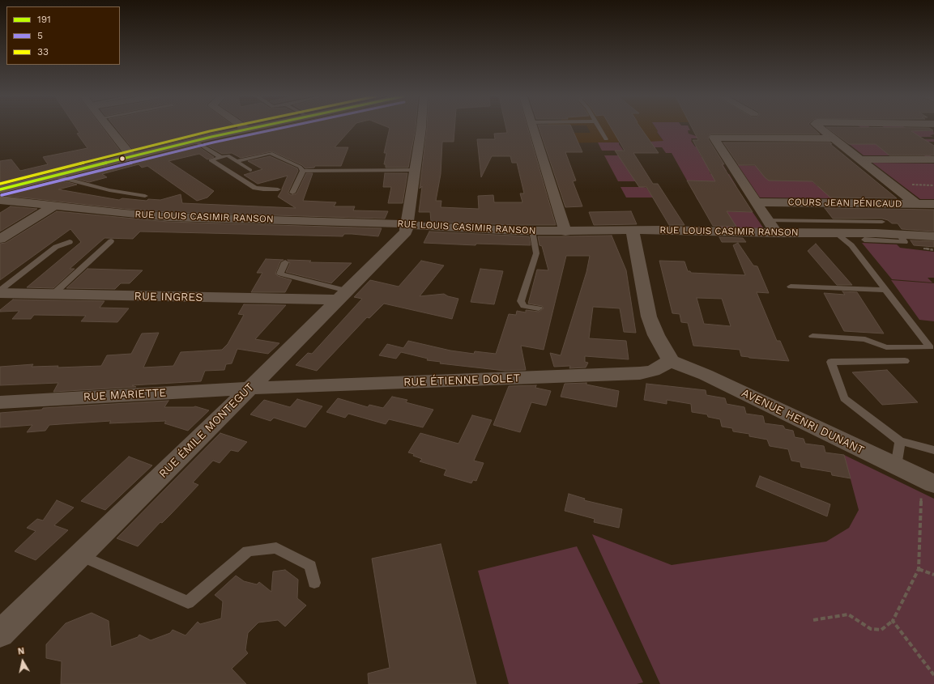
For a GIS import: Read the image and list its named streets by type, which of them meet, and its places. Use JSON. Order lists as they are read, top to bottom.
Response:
{
  "streets": {
    "street": [
      "COURS JEAN PÉNICAUD",
      "RUE LOUIS CASIMIR RANSON",
      "RUE INGRES",
      "RUE ÉTIENNE DOLET",
      "RUE MARIETTE",
      "AVENUE HENRI DUNANT",
      "RUE ÉMILE MONTEGUT"
    ]
  },
  "crossings": [
    ["RUE LOUIS CASIMIR RANSON", "RUE ÉMILE MONTEGUT"],
    ["RUE INGRES", "RUE ÉMILE MONTEGUT"],
    ["RUE ÉTIENNE DOLET", "RUE MARIETTE"],
    ["RUE ÉTIENNE DOLET", "AVENUE HENRI DUNANT"],
    ["RUE ÉTIENNE DOLET", "RUE ÉMILE MONTEGUT"],
    ["RUE MARIETTE", "RUE ÉMILE MONTEGUT"]
  ],
  "lines": ["transit line 191", "transit line 5", "transit line 33"],
  "legend": ["191", "5", "33"],
  "north": "top"
}
